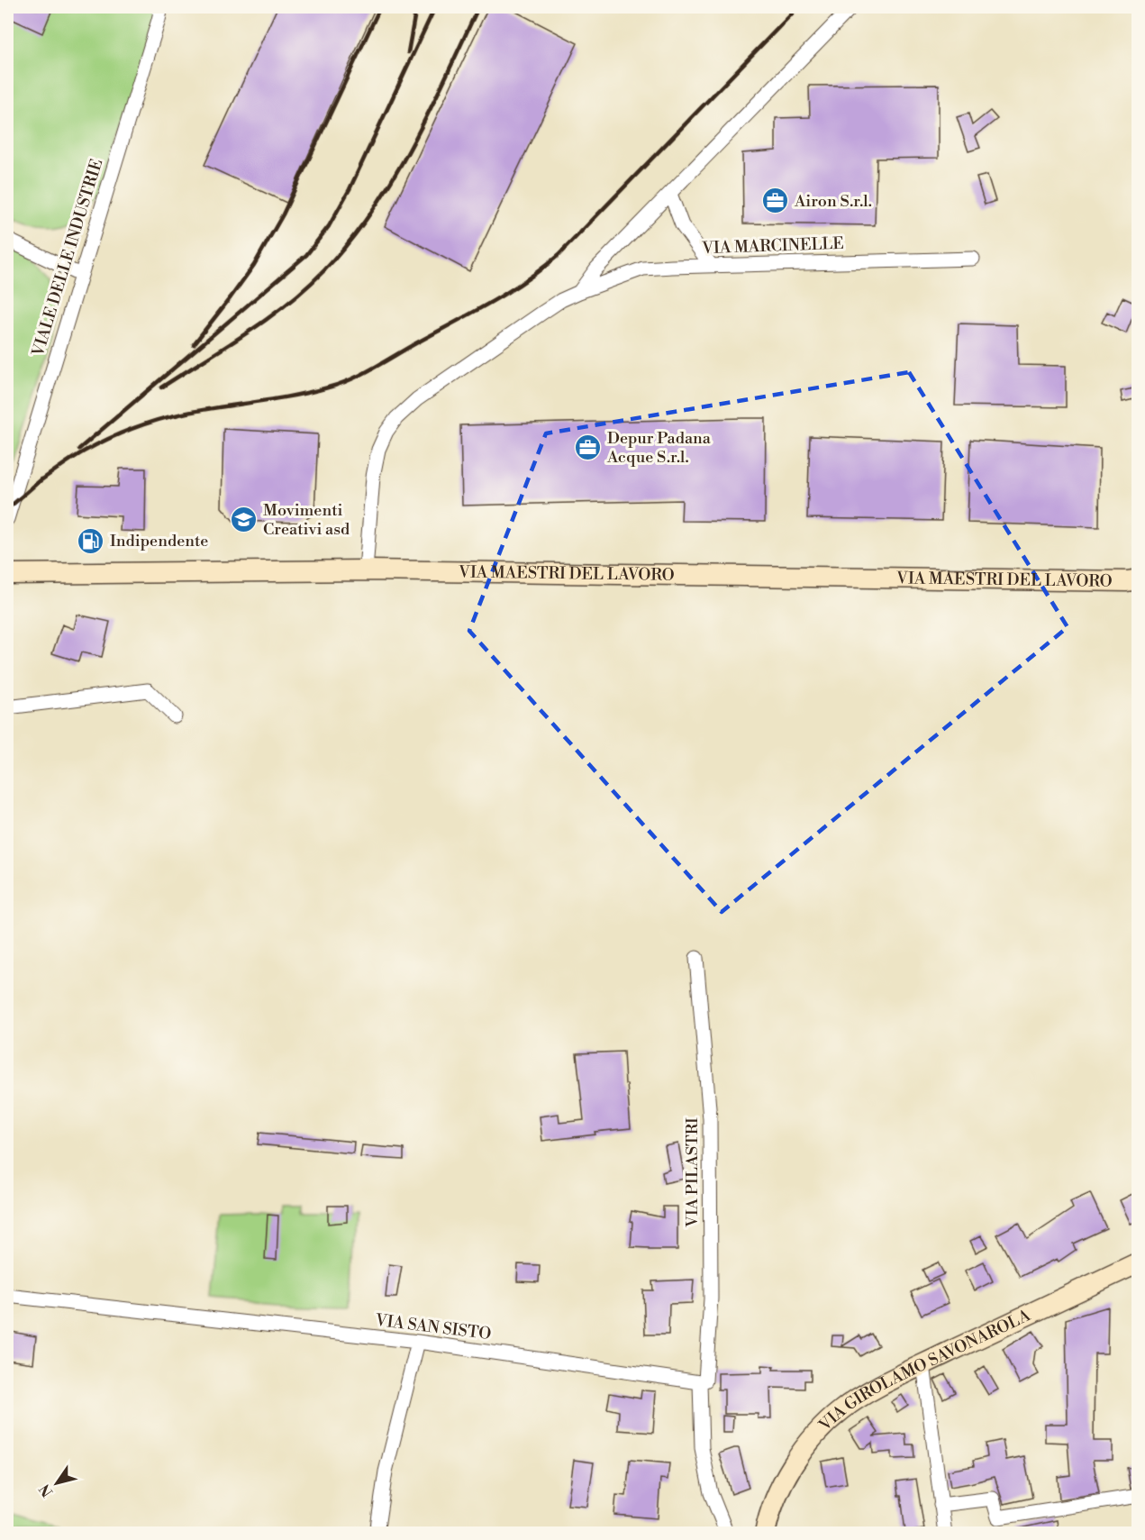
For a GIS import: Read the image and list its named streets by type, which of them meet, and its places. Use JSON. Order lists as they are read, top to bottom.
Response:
{
  "streets": {
    "street": [
      "VIA MARCINELLE",
      "VIALE DELLE INDUSTRIE",
      "VIA MAESTRI DEL LAVORO",
      "VIA PILASTRI",
      "VIA SAN SISTO",
      "VIA GIROLAMO SAVONAROLA"
    ]
  },
  "crossings": [
    ["VIA MARCINELLE", "VIA MAESTRI DEL LAVORO"],
    ["VIA PILASTRI", "VIA SAN SISTO"]
  ],
  "places": {
    "office": ["Airon S.r.l.", "Depur Padana Acque S.r.l."],
    "school or university": ["Movimenti Creativi asd"],
    "fuel station": ["Indipendente"]
  },
  "north": "bottom left"
}
